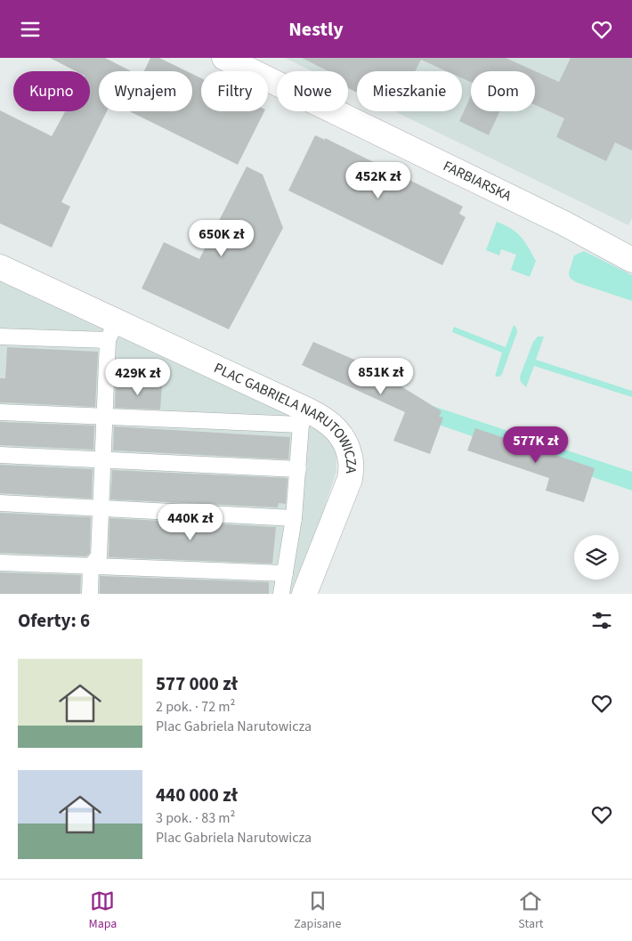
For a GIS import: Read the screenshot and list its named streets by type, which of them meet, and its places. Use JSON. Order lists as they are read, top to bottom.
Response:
{
  "streets": {
    "street": ["FARBIARSKA", "PLAC GABRIELA NARUTOWICZA"]
  },
  "page": {
    "header": "Nestly",
    "chip": [
      "Kupno",
      "Wynajem",
      "Filtry",
      "Nowe",
      "Mieszkanie",
      "Dom"
    ],
    "price": [
      "452K zł",
      "650K zł",
      "851K zł",
      "429K zł",
      "577K zł",
      "440K zł"
    ],
    "heading": "Oferty: 6",
    "list": [
      {
        "name": "577 000 zł",
        "note": "2 pok. · 72 m² · Plac Gabriela Narutowicza"
      },
      {
        "name": "440 000 zł",
        "note": "3 pok. · 83 m² · Plac Gabriela Narutowicza"
      }
    ],
    "tabs": ["Mapa", "Zapisane", "Start"]
  }
}
